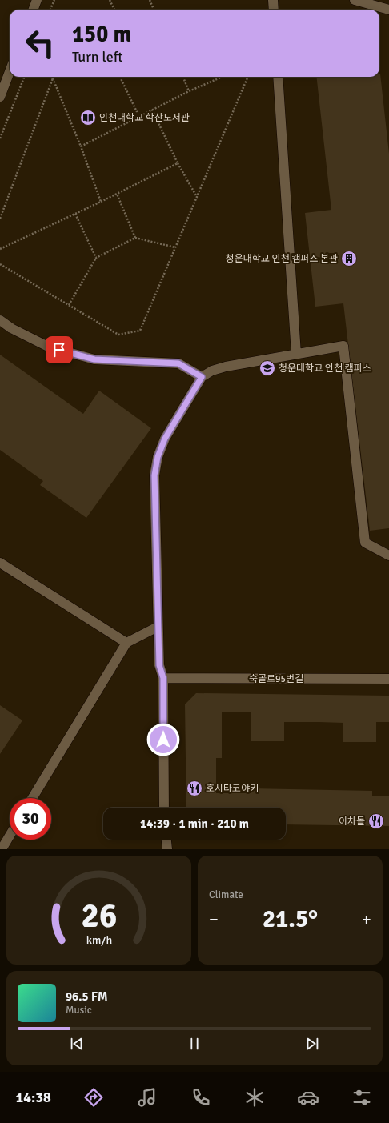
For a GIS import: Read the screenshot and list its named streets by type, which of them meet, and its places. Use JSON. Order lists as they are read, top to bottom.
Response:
{
  "streets": {
    "street": ["숙골로95번길"]
  },
  "places": {
    "library": ["인천대학교 학산도서관"],
    "building": ["청운대학교 인천 캠퍼스 본관"],
    "school or university": ["청운대학교 인천 캠퍼스"],
    "restaurant": ["호시타코야키", "이차돌"]
  },
  "page": {
    "turn": ["150 m", "Turn left"],
    "limit": "30",
    "trip": "14:39 · 1 min · 210 m",
    "tile": "Climate",
    "heat": ["−", "21.5°", "+"],
    "song": ["96.5 FM", "Music"],
    "tabs": "14:38",
    "gauge": ["26", "km/h"]
  }
}
